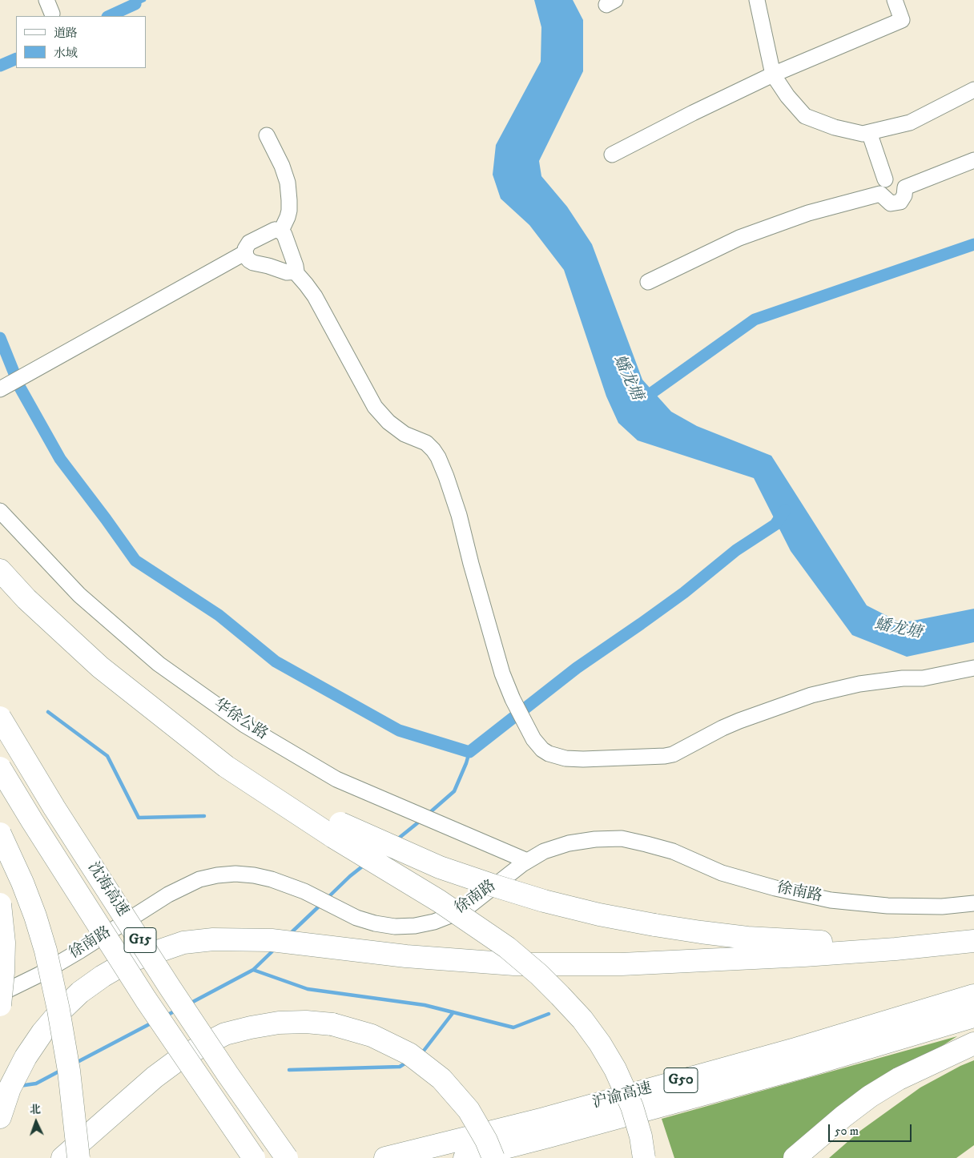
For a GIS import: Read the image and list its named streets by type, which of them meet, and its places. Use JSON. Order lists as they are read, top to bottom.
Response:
{
  "streets": {
    "highway": [
      "沈海高速",
      "G15",
      "G50",
      "沪渝高速"
    ],
    "street": ["华徐公路", "徐南路"]
  },
  "crossings": [
    ["华徐公路", "徐南路"]
  ],
  "water": ["蟠龙塘"],
  "legend": ["道路", "水域"],
  "scale_bar": "50 m",
  "north": "top"
}
